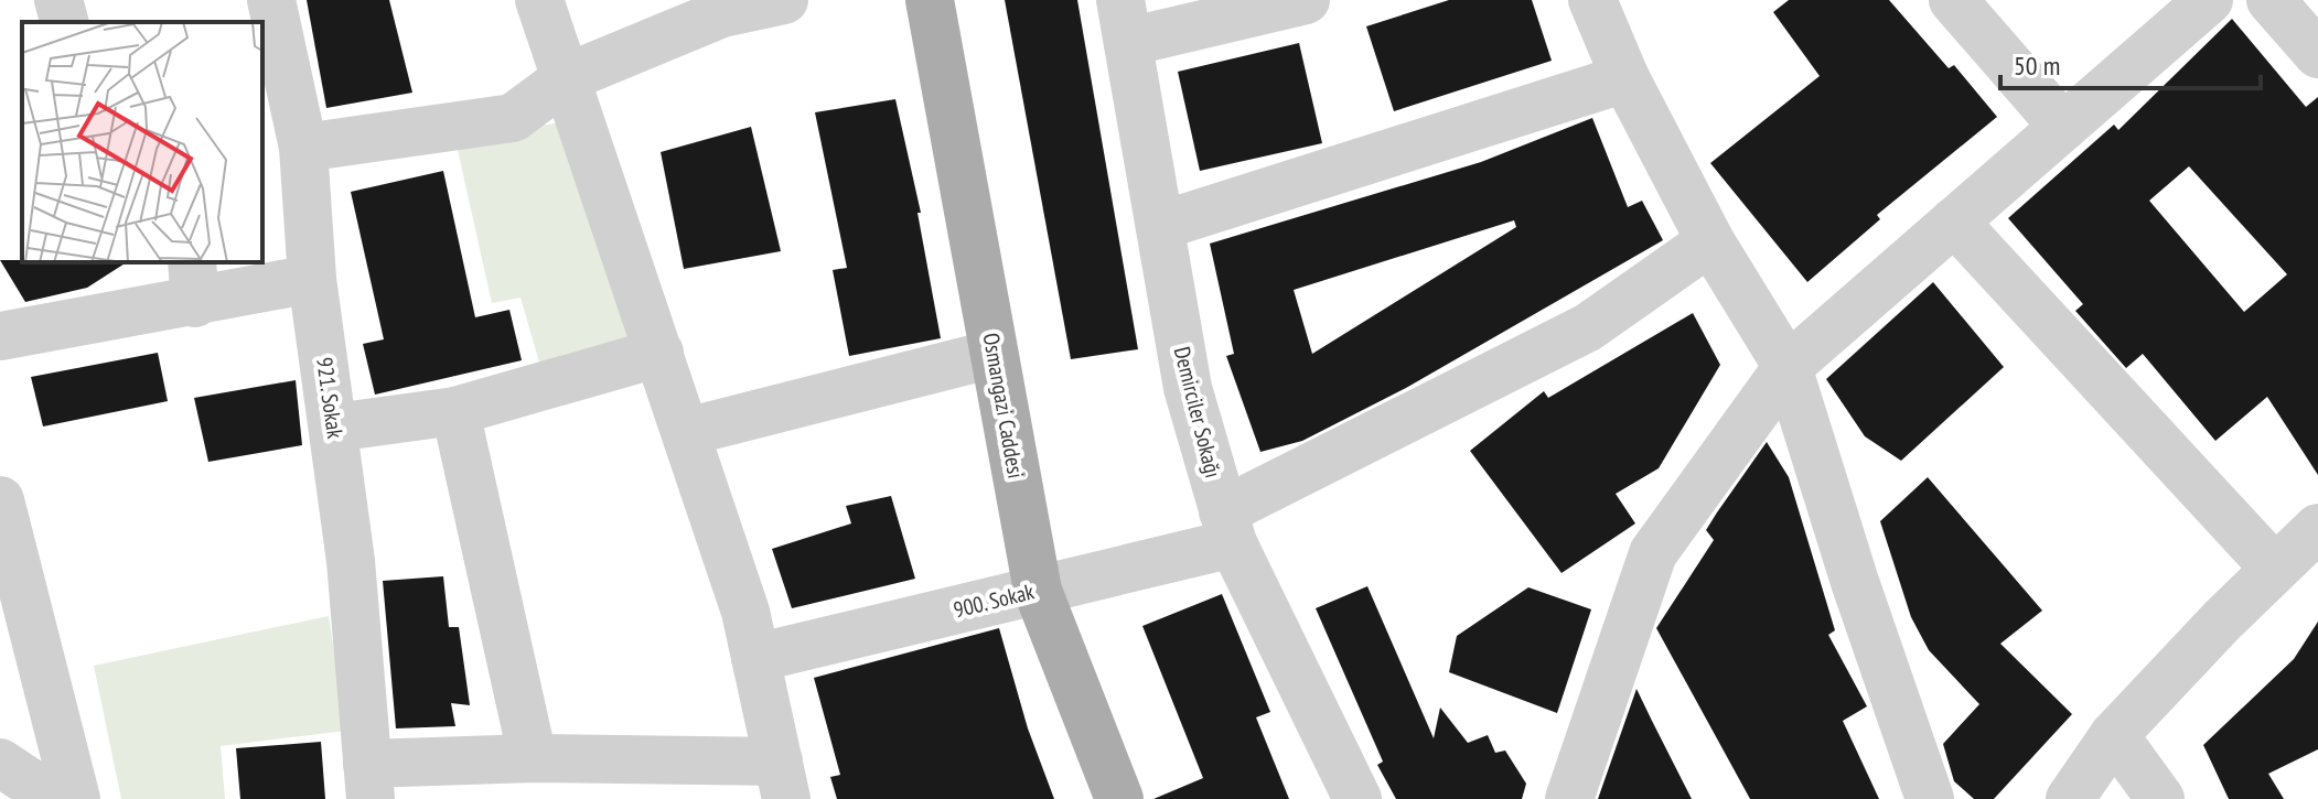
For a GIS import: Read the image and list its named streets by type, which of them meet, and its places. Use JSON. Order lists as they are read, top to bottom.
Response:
{
  "streets": {
    "main road": ["Osmangazi Caddesi"],
    "street": ["921. Sokak", "Demirciler Sokağı", "900. Sokak"]
  },
  "crossings": [
    ["Osmangazi Caddesi", "900. Sokak"],
    ["Demirciler Sokağı", "900. Sokak"]
  ],
  "scale_bar": "50 m"
}
